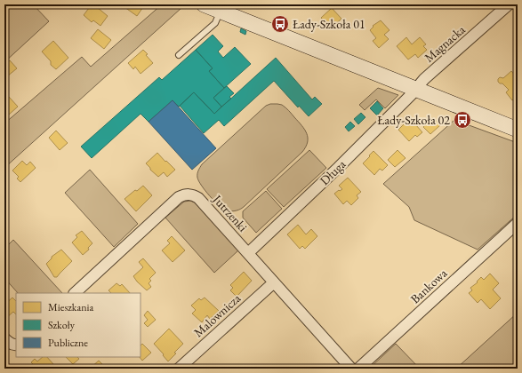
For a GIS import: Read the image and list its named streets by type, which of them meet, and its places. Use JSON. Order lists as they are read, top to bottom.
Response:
{
  "streets": {
    "street": [
      "Magnacka",
      "Długa",
      "Jutrzenki",
      "Bankowa",
      "Malownicza"
    ]
  },
  "crossings": [
    ["Magnacka", "Długa"],
    ["Długa", "Jutrzenki"],
    ["Jutrzenki", "Malownicza"]
  ],
  "places": {
    "bus stop": ["Łady-Szkoła 01", "Łady-Szkoła 02"]
  },
  "legend": ["Mieszkania", "Szkoły", "Publiczne"]
}
